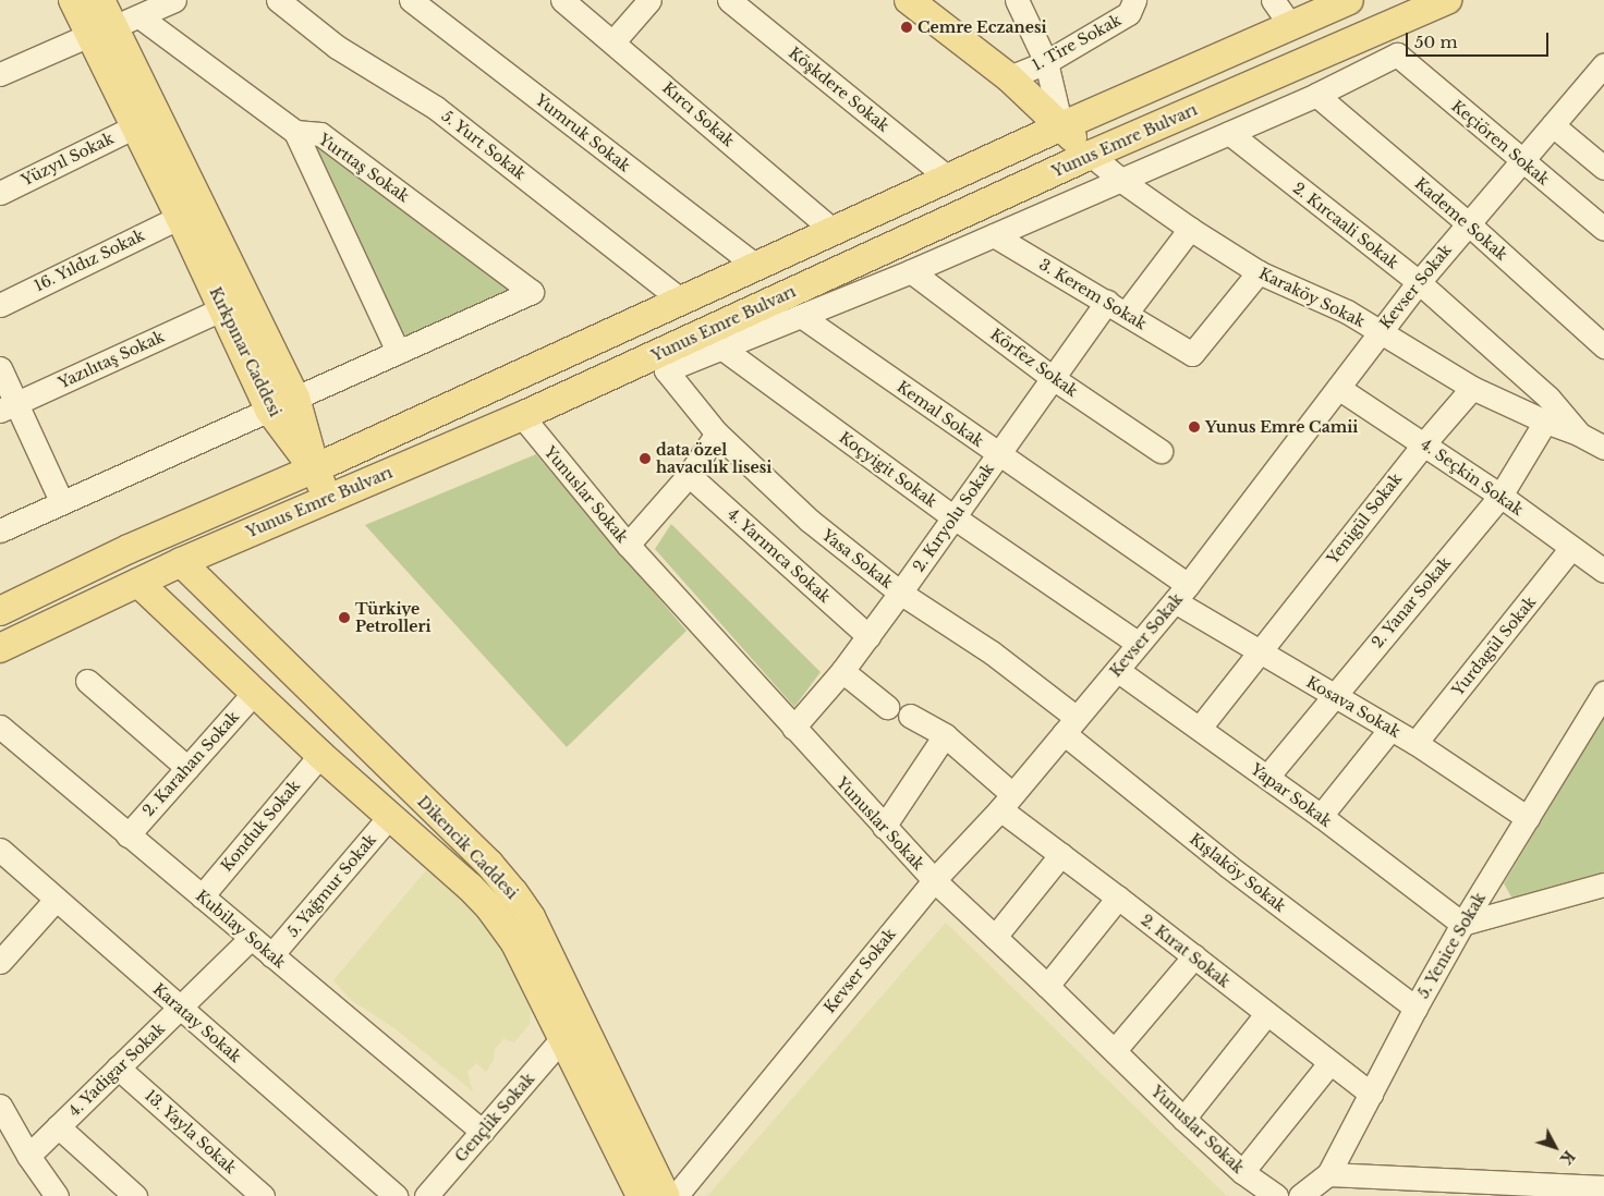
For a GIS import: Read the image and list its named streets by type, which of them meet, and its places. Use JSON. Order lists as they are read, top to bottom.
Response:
{
  "streets": {
    "main road": ["Yunus Emre Bulvarı", "Kırkpınar Caddesi", "Dikencik Caddesi"],
    "street": [
      "1. Tire Sokak",
      "Köşkdere Sokak",
      "Kırcı Sokak",
      "Yumruk Sokak",
      "Keçiören Sokak",
      "5. Yurt Sokak",
      "Yüzyıl Sokak",
      "Yurttaş Sokak",
      "Kademe Sokak",
      "2. Kırcaali Sokak",
      "16. Yıldız Sokak",
      "Kevser Sokak",
      "3. Kerem Sokak",
      "Karaköy Sokak",
      "Yazılıtaş Sokak",
      "Körfez Sokak",
      "Kemal Sokak",
      "Koçyigit Sokak",
      "4. Seçkin Sokak",
      "Yunuslar Sokak",
      "2. Kıryolu Sokak",
      "Yenigül Sokak",
      "4. Yarımca Sokak",
      "Yasa Sokak",
      "2. Yanar Sokak",
      "Yurdagül Sokak",
      "Kosava Sokak",
      "2. Karahan Sokak",
      "Yapar Sokak",
      "Konduk Sokak",
      "Kışlaköy Sokak",
      "5. Yağmur Sokak",
      "Kubilay Sokak",
      "5. Yenice Sokak",
      "2. Kırat Sokak",
      "Karatay Sokak",
      "4. Yadigar Sokak",
      "Gençlik Sokak",
      "13. Yayla Sokak"
    ]
  },
  "crossings": [
    ["Yunus Emre Bulvarı", "Karaköy Sokak"],
    ["Yunus Emre Bulvarı", "Yunuslar Sokak"],
    ["Yunus Emre Bulvarı", "Dikencik Caddesi"],
    ["Keçiören Sokak", "Kademe Sokak"],
    ["Keçiören Sokak", "Kevser Sokak"],
    ["Yüzyıl Sokak", "Kırkpınar Caddesi"],
    ["Kademe Sokak", "Kevser Sokak"],
    ["2. Kırcaali Sokak", "Kevser Sokak"],
    ["2. Kırcaali Sokak", "Karaköy Sokak"],
    ["16. Yıldız Sokak", "Kırkpınar Caddesi"],
    ["Kevser Sokak", "Karaköy Sokak"],
    ["Kevser Sokak", "Kemal Sokak"],
    ["Kevser Sokak", "Koçyigit Sokak"],
    ["Kevser Sokak", "4. Seçkin Sokak"],
    ["Kevser Sokak", "Yunuslar Sokak"],
    ["Kevser Sokak", "Yasa Sokak"],
    ["Kevser Sokak", "Kosava Sokak"],
    ["Kevser Sokak", "Yapar Sokak"],
    ["Kevser Sokak", "Kışlaköy Sokak"],
    ["Kevser Sokak", "2. Kırat Sokak"],
    ["3. Kerem Sokak", "Karaköy Sokak"],
    ["3. Kerem Sokak", "2. Kıryolu Sokak"],
    ["Karaköy Sokak", "2. Kıryolu Sokak"],
    ["Karaköy Sokak", "Yenigül Sokak"],
    ["Karaköy Sokak", "2. Yanar Sokak"],
    ["Kırkpınar Caddesi", "Yazılıtaş Sokak"],
    ["Körfez Sokak", "2. Kıryolu Sokak"],
    ["Kemal Sokak", "2. Kıryolu Sokak"],
    ["Kemal Sokak", "Kosava Sokak"],
    ["Koçyigit Sokak", "2. Kıryolu Sokak"],
    ["Koçyigit Sokak", "Yasa Sokak"],
    ["4. Seçkin Sokak", "Yenigül Sokak"],
    ["4. Seçkin Sokak", "2. Yanar Sokak"],
    ["4. Seçkin Sokak", "Yurdagül Sokak"],
    ["Yunuslar Sokak", "2. Kıryolu Sokak"],
    ["2. Kıryolu Sokak", "4. Yarımca Sokak"],
    ["2. Kıryolu Sokak", "Yasa Sokak"],
    ["Yenigül Sokak", "Kosava Sokak"],
    ["Yenigül Sokak", "Yapar Sokak"],
    ["Yasa Sokak", "Kışlaköy Sokak"],
    ["2. Yanar Sokak", "Kosava Sokak"],
    ["2. Yanar Sokak", "Yapar Sokak"],
    ["Yurdagül Sokak", "Kosava Sokak"],
    ["Kosava Sokak", "5. Yenice Sokak"],
    ["2. Karahan Sokak", "Dikencik Caddesi"],
    ["2. Karahan Sokak", "Kubilay Sokak"],
    ["Yapar Sokak", "5. Yenice Sokak"],
    ["Konduk Sokak", "Dikencik Caddesi"],
    ["Konduk Sokak", "Kubilay Sokak"],
    ["Dikencik Caddesi", "5. Yağmur Sokak"],
    ["Dikencik Caddesi", "Gençlik Sokak"],
    ["Kışlaköy Sokak", "5. Yenice Sokak"],
    ["5. Yağmur Sokak", "Kubilay Sokak"],
    ["Kubilay Sokak", "4. Yadigar Sokak"],
    ["Kubilay Sokak", "Gençlik Sokak"],
    ["5. Yenice Sokak", "2. Kırat Sokak"],
    ["Karatay Sokak", "4. Yadigar Sokak"],
    ["4. Yadigar Sokak", "13. Yayla Sokak"]
  ],
  "places": [
    "Cemre Eczanesi",
    "Yunus Emre Camii",
    "data özel havacılık lisesi",
    "Türkiye Petrolleri"
  ],
  "scale_bar": "50 m",
  "north": "bottom right"
}
